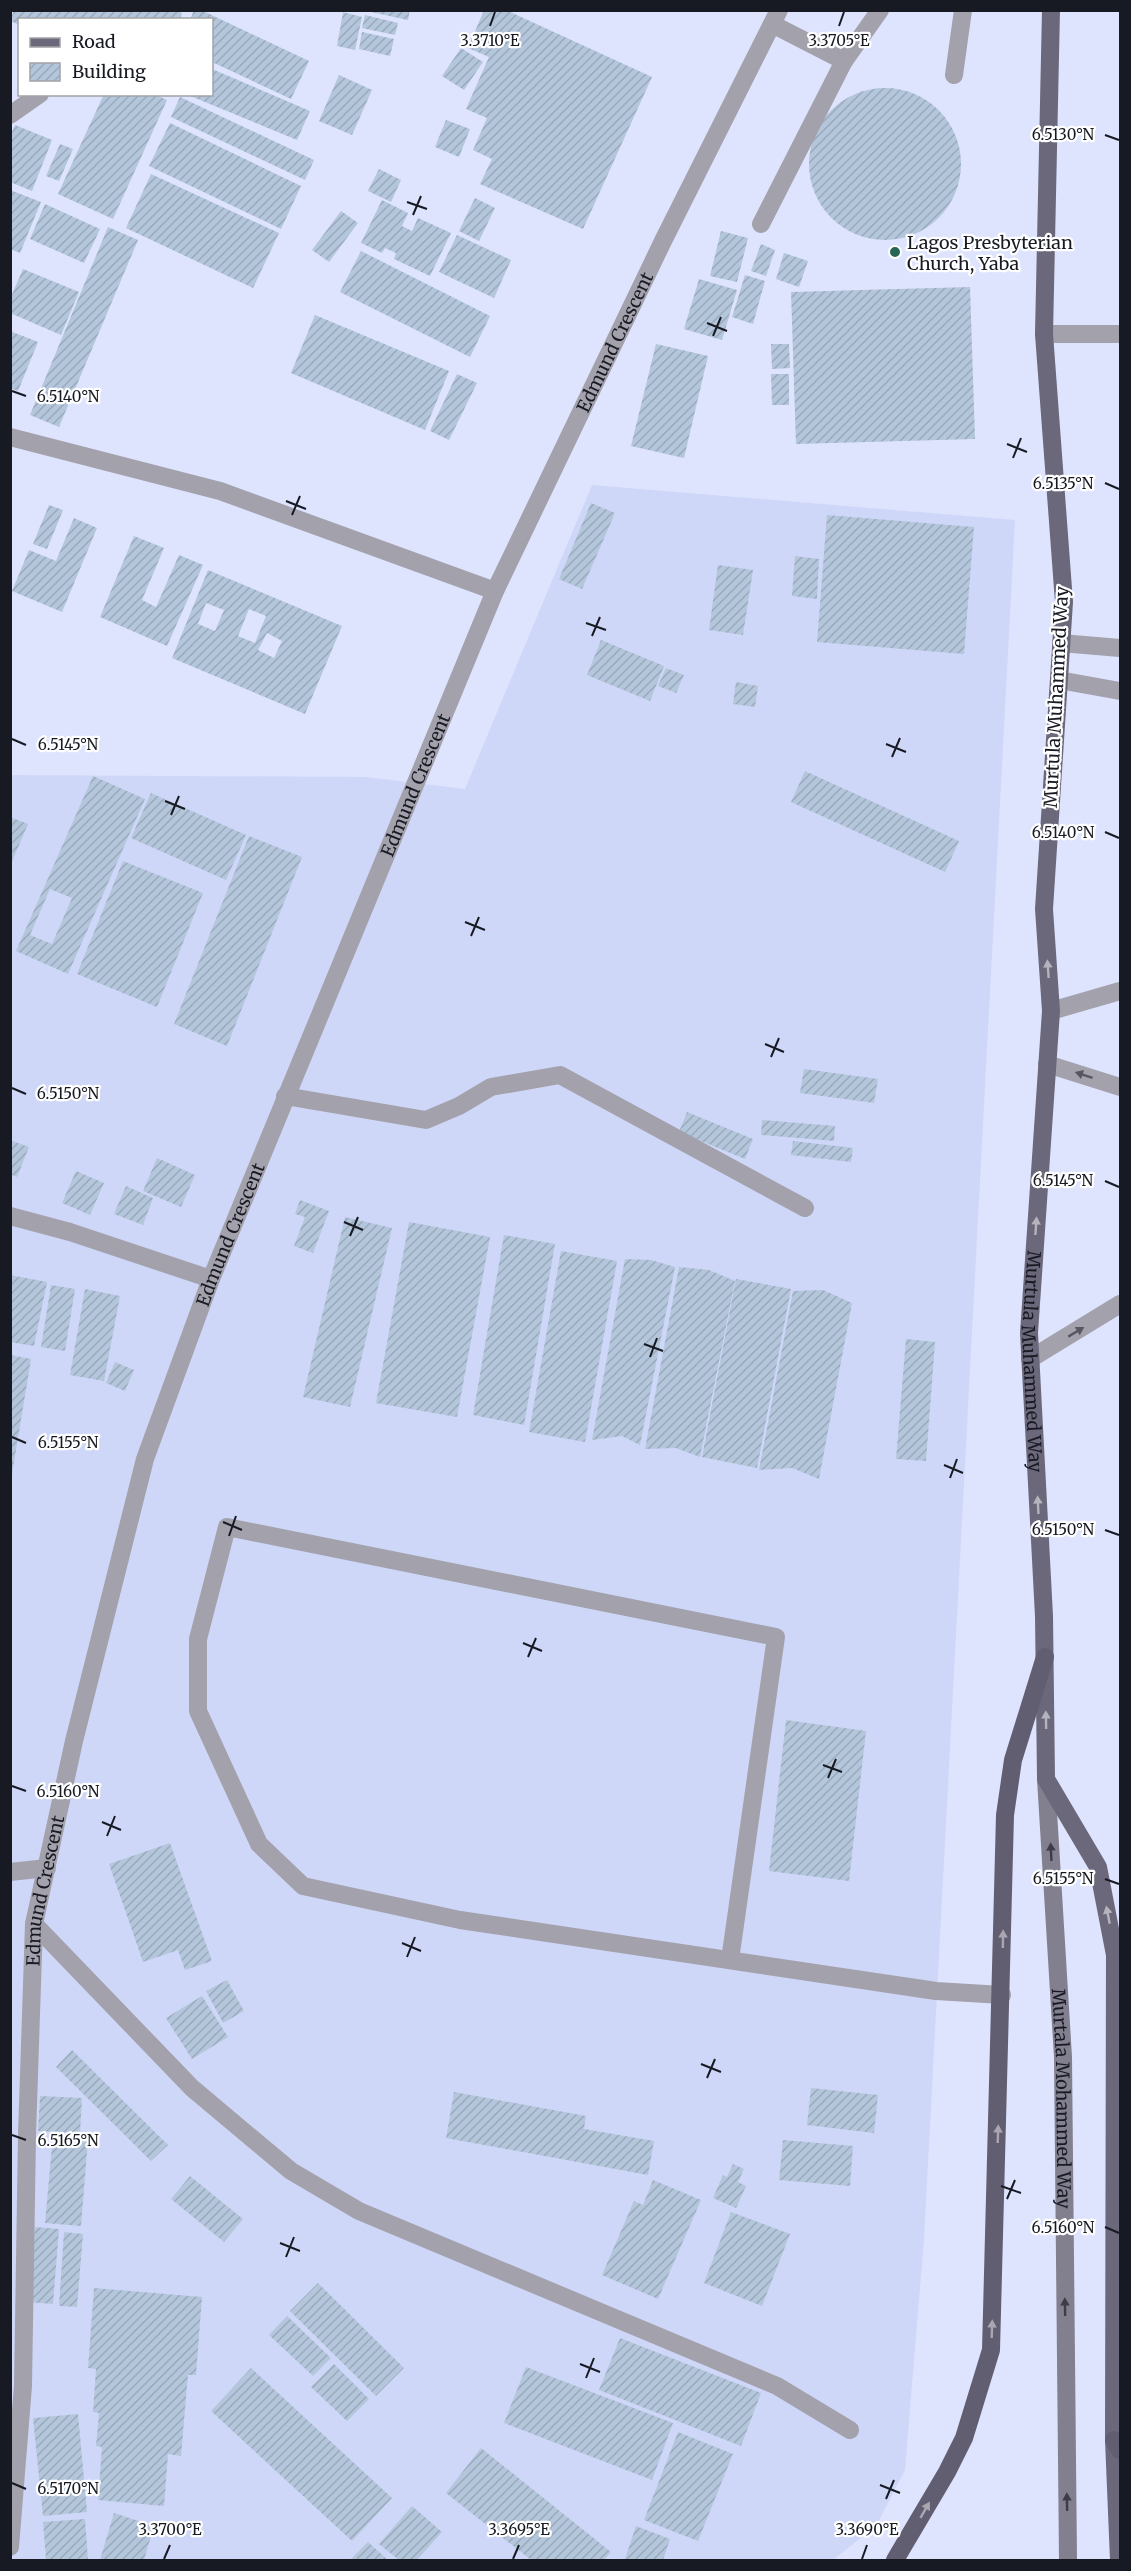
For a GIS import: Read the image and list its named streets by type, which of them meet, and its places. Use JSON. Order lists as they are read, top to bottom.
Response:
{
  "streets": {
    "main road": ["Murtula Muhammed Way", "Murtala Mohammed Way"],
    "street": ["Edmund Crescent"]
  },
  "crossings": [
    ["Murtula Muhammed Way", "Murtala Mohammed Way"]
  ],
  "one_way": ["Murtula Muhammed Way"],
  "places": ["Lagos Presbyterian Church, Yaba"],
  "legend": ["Road", "Building"],
  "coordinates": [
    "3.3710°E",
    "3.3705°E",
    "6.5130°N",
    "6.5140°N",
    "6.5135°N",
    "6.5145°N",
    "6.5150°N",
    "6.5155°N",
    "6.5160°N",
    "6.5165°N",
    "6.5170°N",
    "3.3700°E",
    "3.3695°E",
    "3.3690°E"
  ]
}
